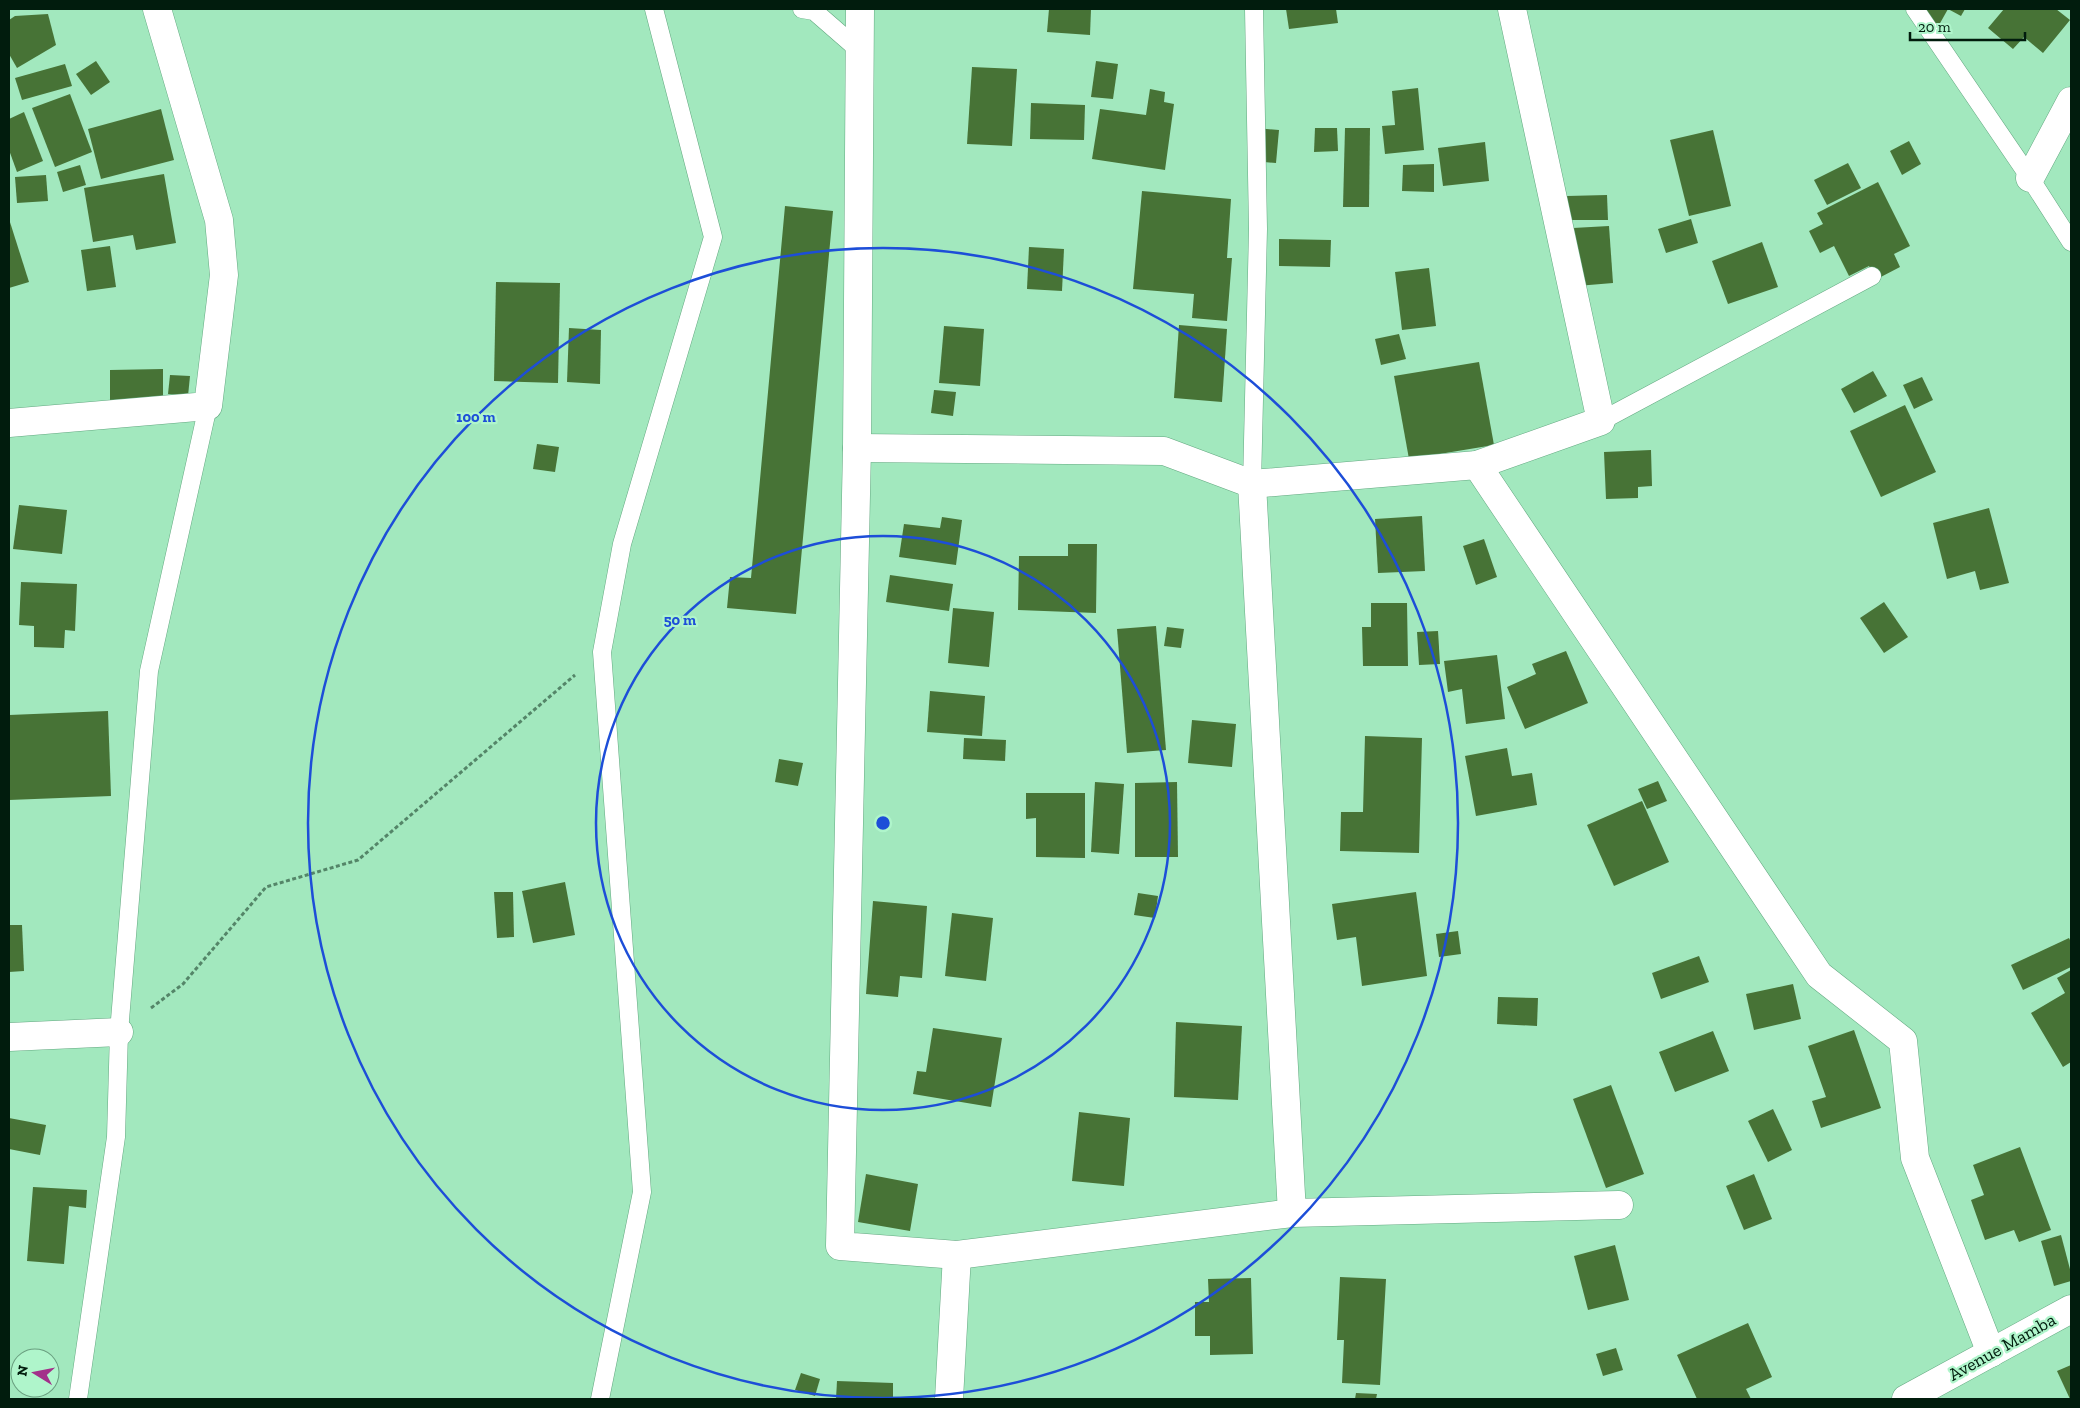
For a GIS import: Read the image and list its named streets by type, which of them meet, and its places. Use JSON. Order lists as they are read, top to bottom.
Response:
{
  "streets": {
    "street": ["Avenue Mamba"]
  },
  "scale_bar": "20 m",
  "north": "left",
  "rings": ["100 m", "50 m"]
}
